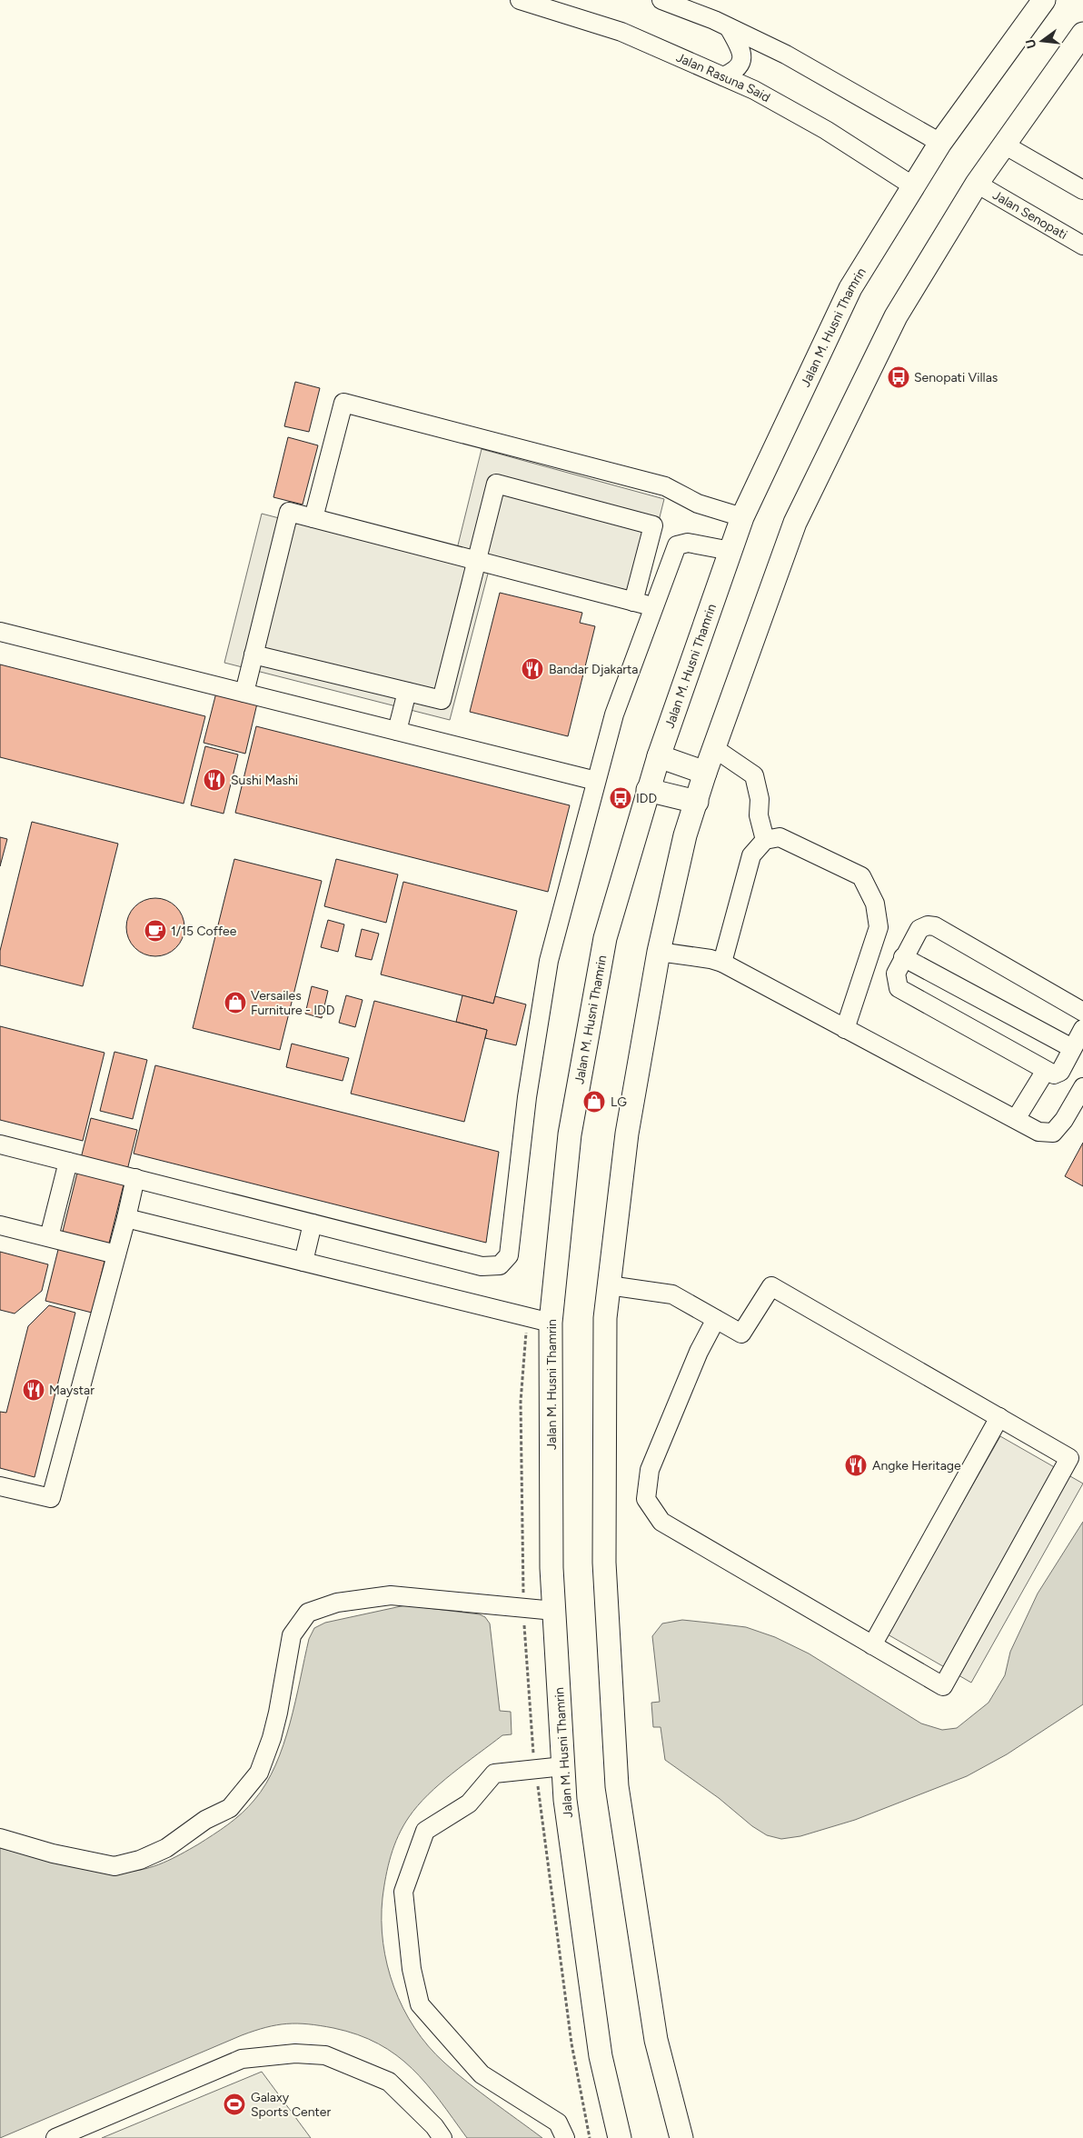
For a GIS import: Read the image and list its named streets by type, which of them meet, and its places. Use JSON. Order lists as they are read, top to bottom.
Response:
{
  "streets": {
    "main road": ["Jalan M. Husni Thamrin"],
    "street": ["Jalan Rasuna Said", "Jalan Senopati"]
  },
  "crossings": [
    ["Jalan Rasuna Said", "Jalan M. Husni Thamrin"]
  ],
  "places": {
    "bus stop": ["Senopati Villas", "IDD"],
    "restaurant": [
      "Bandar Djakarta",
      "Sushi Mashi",
      "Maystar",
      "Angke Heritage"
    ],
    "cafe": ["1/15 Coffee"],
    "shop": ["Versailes Furniture - IDD", "LG"],
    "sports": ["Galaxy Sports Center"]
  },
  "north": "left"
}
